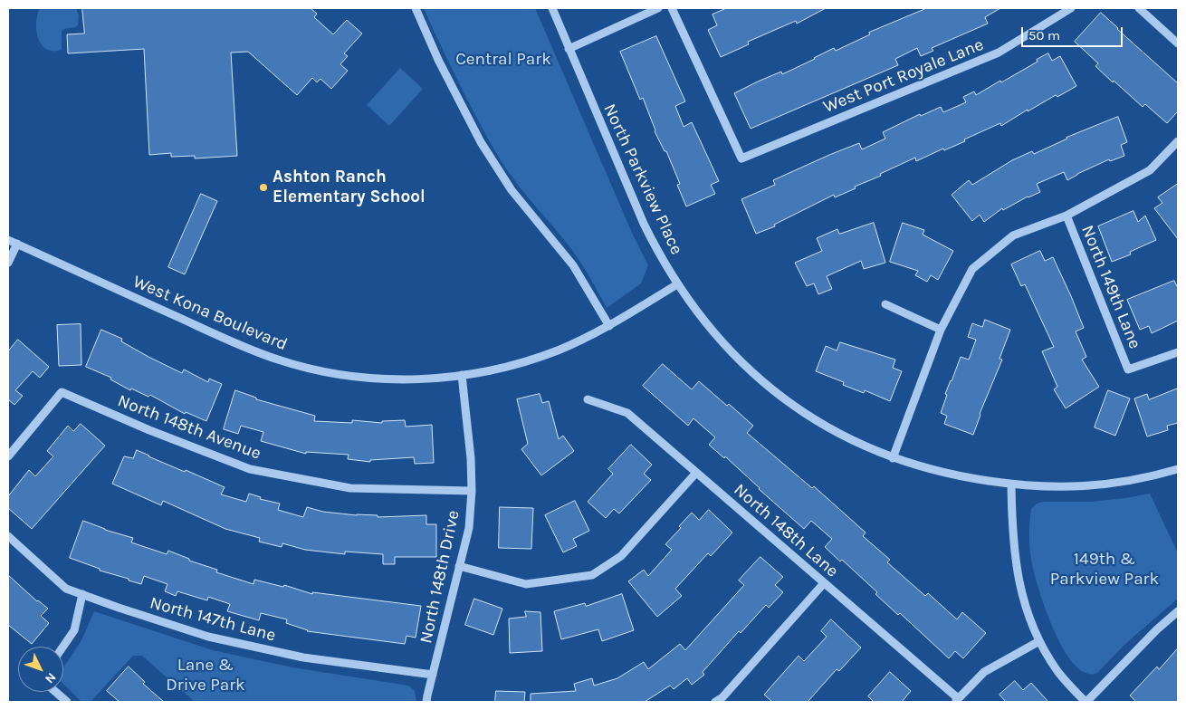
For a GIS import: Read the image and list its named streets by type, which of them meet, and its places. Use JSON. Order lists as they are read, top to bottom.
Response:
{
  "streets": {
    "street": [
      "West Port Royale Lane",
      "North Parkview Place",
      "North 149th Lane",
      "West Kona Boulevard",
      "North 148th Avenue",
      "North 148th Lane",
      "North 148th Drive",
      "North 147th Lane"
    ]
  },
  "crossings": [
    ["North Parkview Place", "West Kona Boulevard"],
    ["West Kona Boulevard", "North 148th Drive"],
    ["North 148th Avenue", "North 148th Drive"],
    ["North 148th Drive", "North 147th Lane"]
  ],
  "parks": ["Central Park", "149th & Parkview Park", "Lane & Drive Park"],
  "places": ["Ashton Ranch Elementary School"],
  "scale_bar": "50 m",
  "north": "bottom right"
}
